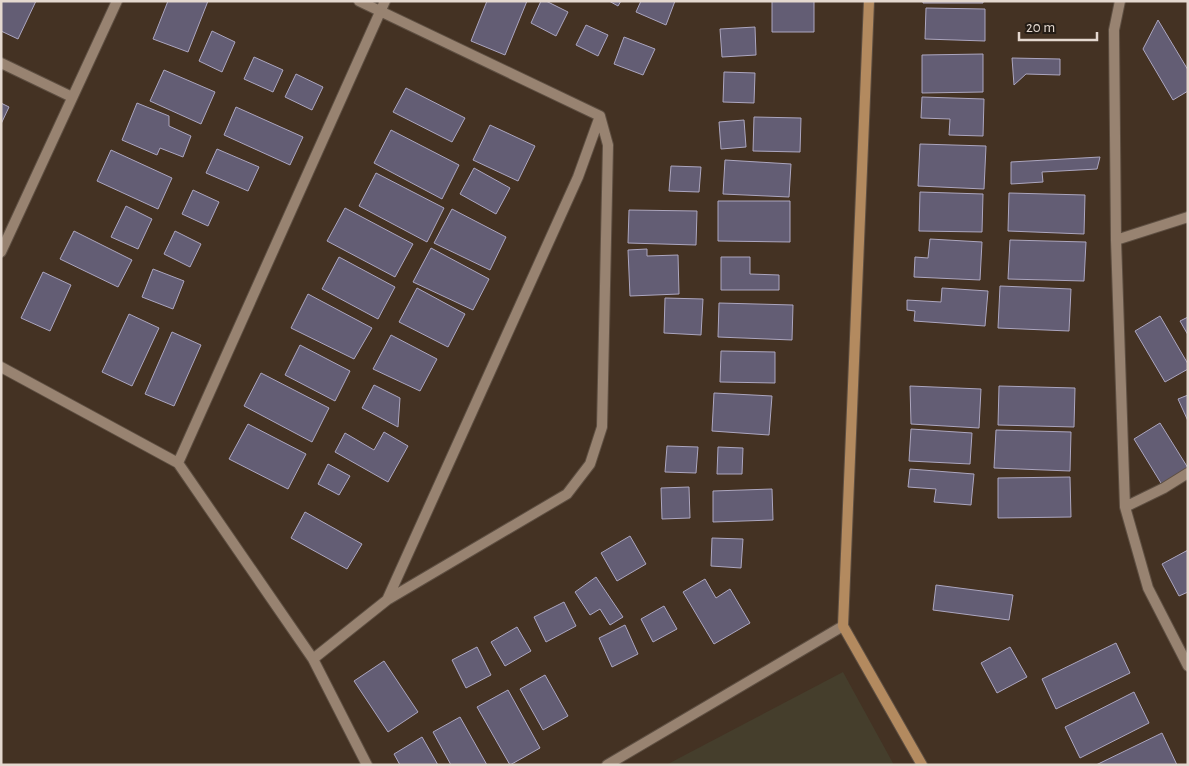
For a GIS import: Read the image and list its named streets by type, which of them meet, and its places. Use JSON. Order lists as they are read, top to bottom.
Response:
{
  "scale_bar": "20 m"
}
